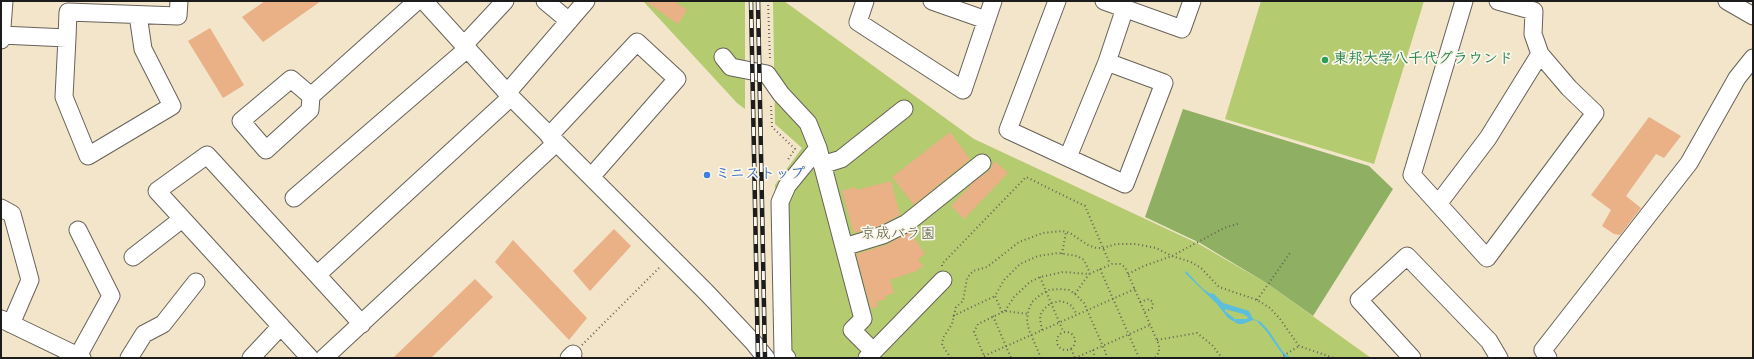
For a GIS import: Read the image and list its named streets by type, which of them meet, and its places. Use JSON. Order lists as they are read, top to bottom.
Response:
{
  "parks": ["京成バラ園"],
  "places": ["東邦大学八千代グラウンド", "ミニストップ"]
}
